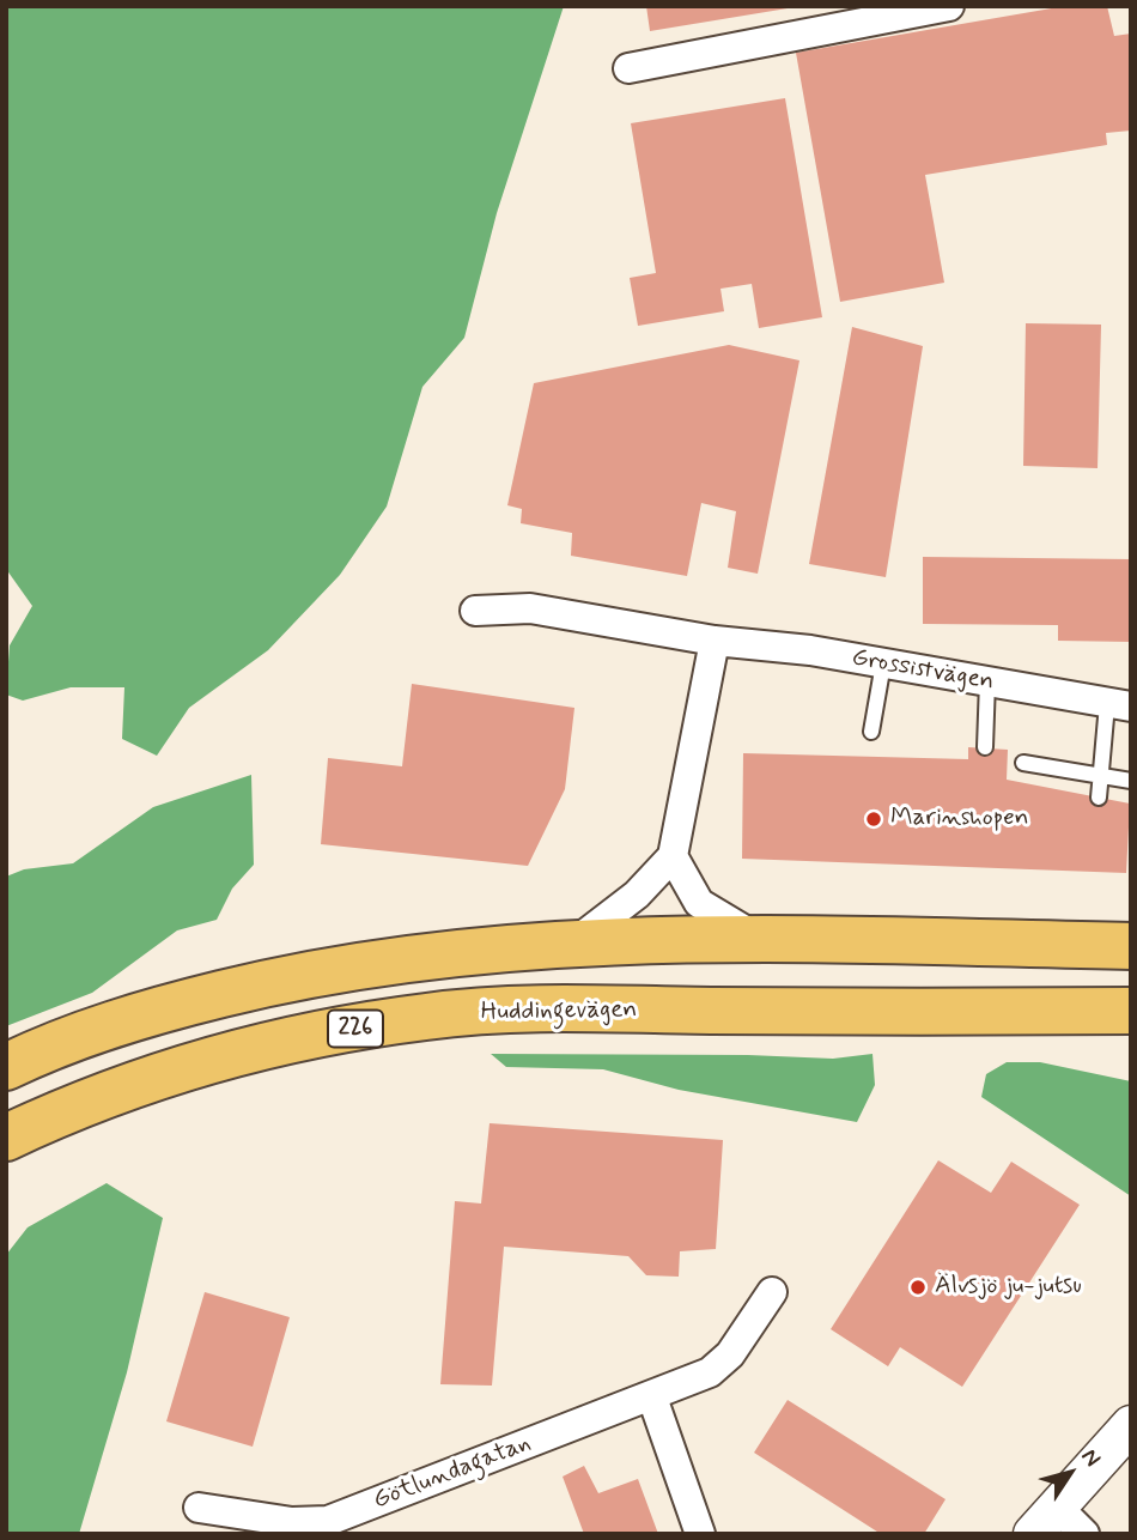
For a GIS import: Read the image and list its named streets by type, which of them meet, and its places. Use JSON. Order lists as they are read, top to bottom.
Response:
{
  "streets": {
    "main road": ["Huddingevägen", "226"],
    "street": ["Grossistvägen", "Götlundagatan"]
  },
  "places": ["Marinshopen", "Älvsjö ju-jutsu"],
  "north": "top right"
}
